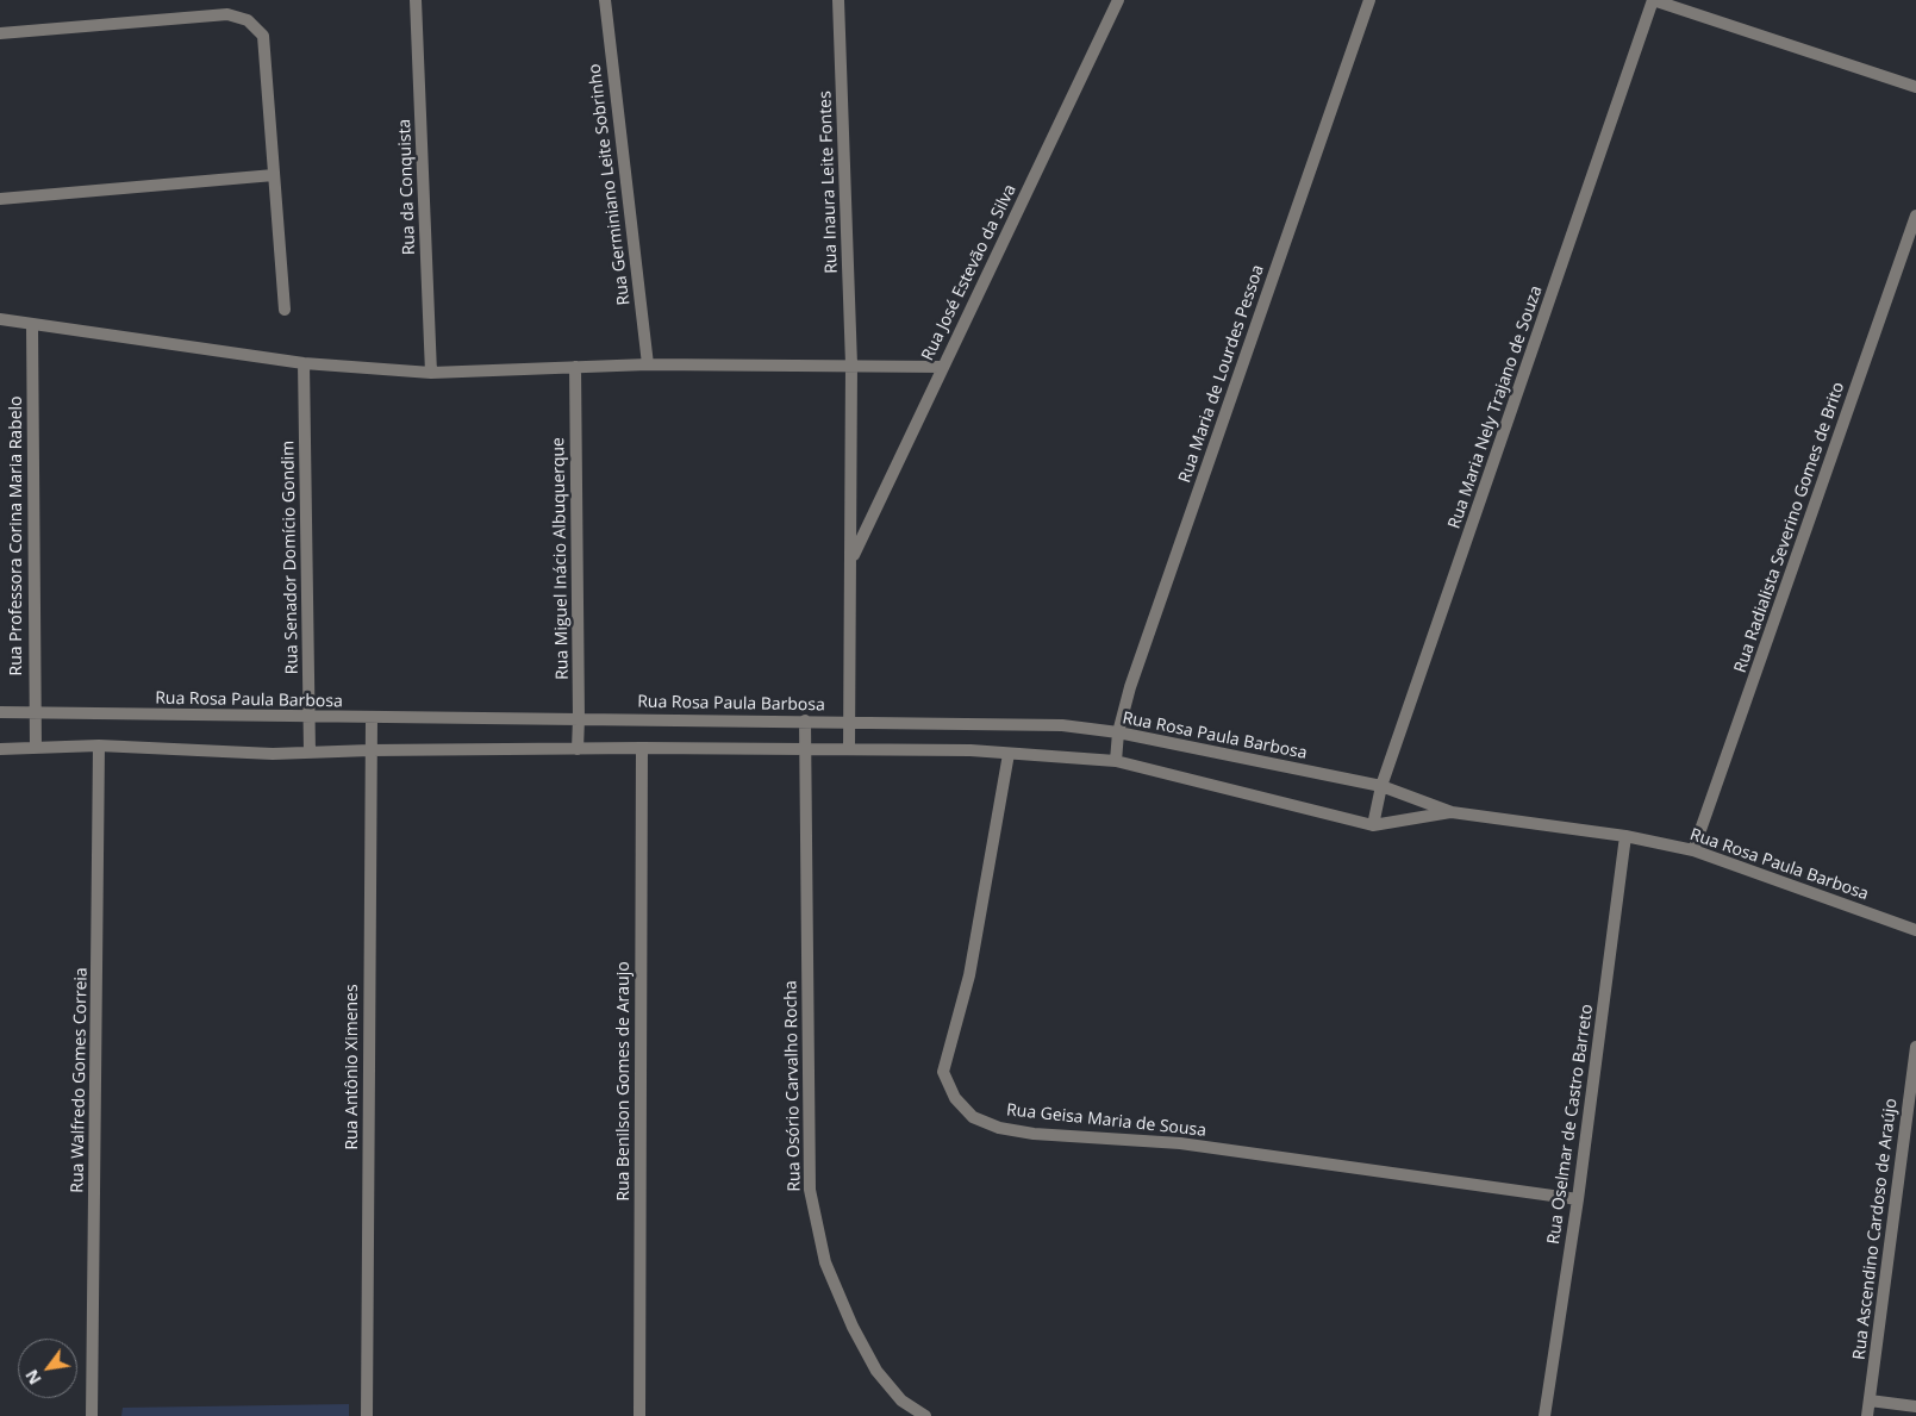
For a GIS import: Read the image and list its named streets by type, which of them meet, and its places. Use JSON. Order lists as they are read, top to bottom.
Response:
{
  "streets": {
    "street": [
      "Rua Inaura Leite Fontes",
      "Rua Germiniano Leite Sobrinho",
      "Rua da Conquista",
      "Rua José Estevão da Silva",
      "Rua Maria de Lourdes Pessoa",
      "Rua Maria Nely Trajano de Souza",
      "Rua Radialista Severino Gomes de Brito",
      "Rua Professora Corina Maria Rabelo",
      "Rua Senador Domício Gondim",
      "Rua Miguel Inácio Albuquerque",
      "Rua Rosa Paula Barbosa",
      "Rua Antônio Ximenes",
      "Rua Walfredo Gomes Correia",
      "Rua Benilson Gomes de Araujo",
      "Rua Osório Carvalho Rocha",
      "Rua Geisa Maria de Sousa",
      "Rua Oselmar de Castro Barreto",
      "Rua Ascendino Cardoso de Araújo"
    ]
  },
  "crossings": [
    ["Rua Inaura Leite Fontes", "Rua José Estevão da Silva"],
    ["Rua Inaura Leite Fontes", "Rua Rosa Paula Barbosa"],
    ["Rua Maria de Lourdes Pessoa", "Rua Rosa Paula Barbosa"],
    ["Rua Maria Nely Trajano de Souza", "Rua Rosa Paula Barbosa"],
    ["Rua Radialista Severino Gomes de Brito", "Rua Rosa Paula Barbosa"],
    ["Rua Professora Corina Maria Rabelo", "Rua Rosa Paula Barbosa"],
    ["Rua Senador Domício Gondim", "Rua Rosa Paula Barbosa"],
    ["Rua Miguel Inácio Albuquerque", "Rua Rosa Paula Barbosa"],
    ["Rua Rosa Paula Barbosa", "Rua Antônio Ximenes"],
    ["Rua Rosa Paula Barbosa", "Rua Walfredo Gomes Correia"],
    ["Rua Rosa Paula Barbosa", "Rua Benilson Gomes de Araujo"],
    ["Rua Rosa Paula Barbosa", "Rua Osório Carvalho Rocha"],
    ["Rua Rosa Paula Barbosa", "Rua Geisa Maria de Sousa"],
    ["Rua Rosa Paula Barbosa", "Rua Oselmar de Castro Barreto"],
    ["Rua Geisa Maria de Sousa", "Rua Oselmar de Castro Barreto"]
  ],
  "north": "bottom left"
}
